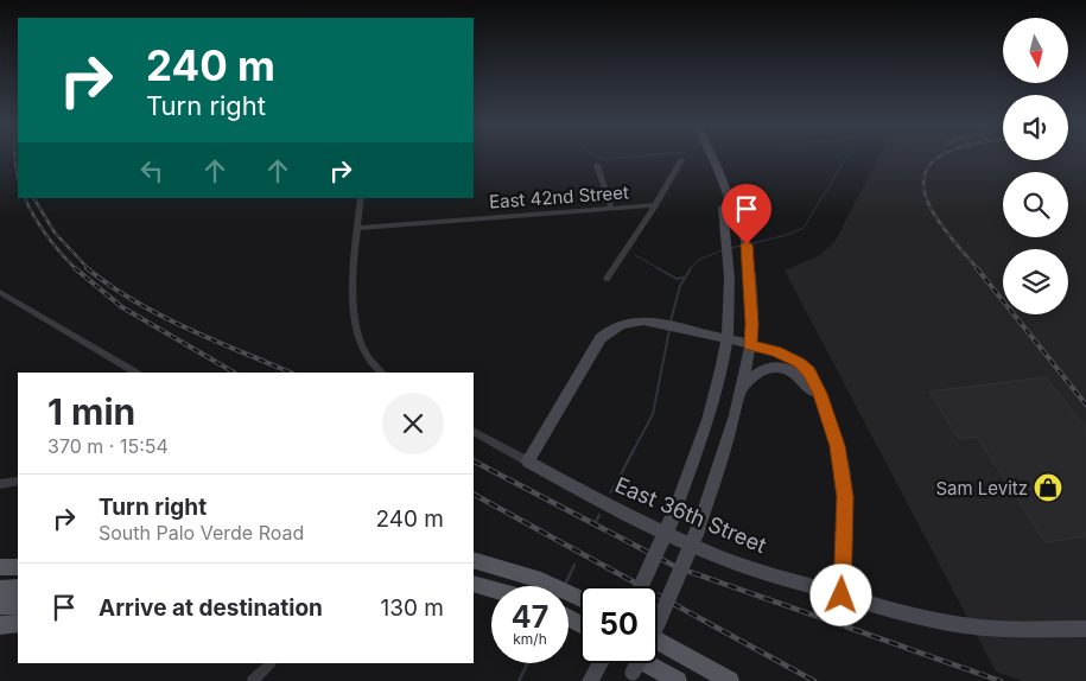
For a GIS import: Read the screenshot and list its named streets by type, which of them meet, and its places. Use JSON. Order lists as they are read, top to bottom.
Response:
{
  "streets": {
    "main road": ["East 36th Street"],
    "street": ["East 42nd Street"]
  },
  "places": {
    "shop": ["Sam Levitz"]
  },
  "north": "bottom",
  "page": {
    "turn": ["240 m", "Turn right"],
    "heading": ["1 min", "370 m · 15:54"],
    "list": [
      {
        "name": "Turn right",
        "note": "South Palo Verde Road",
        "value": "240 m"
      },
      {
        "name": "Arrive at destination",
        "value": "130 m"
      }
    ],
    "speed": "47 km/h",
    "limit": "50"
  }
}
